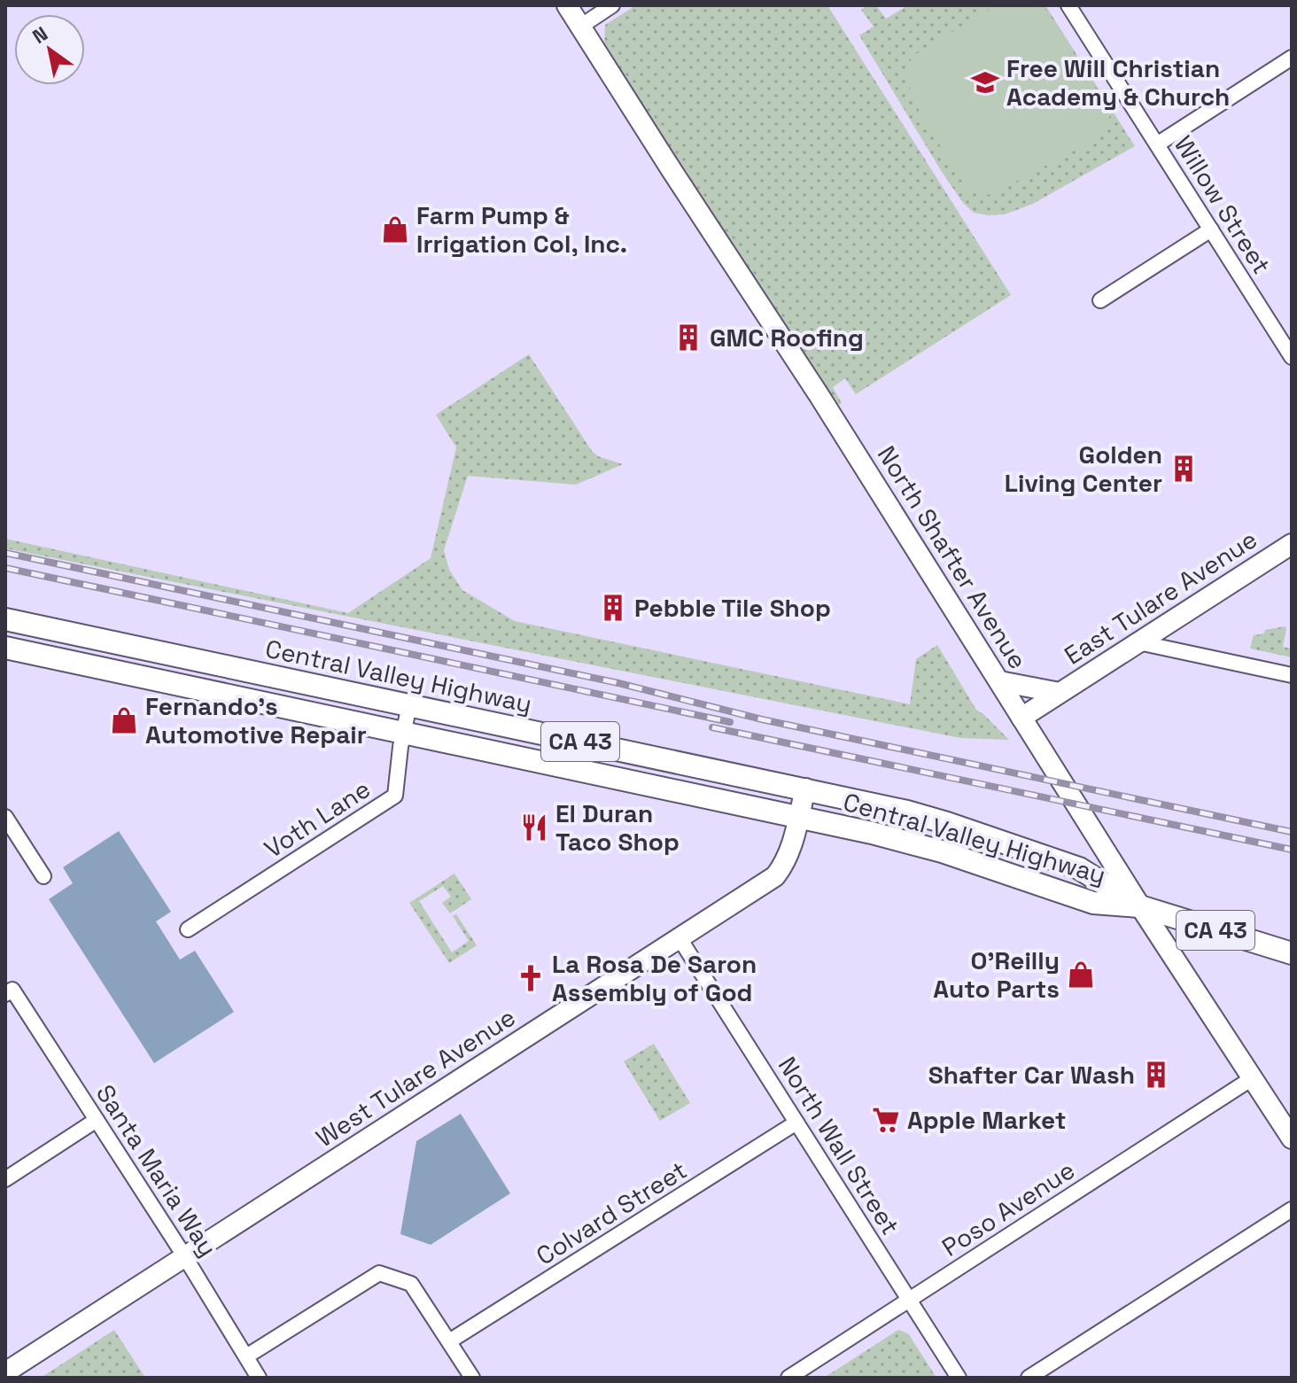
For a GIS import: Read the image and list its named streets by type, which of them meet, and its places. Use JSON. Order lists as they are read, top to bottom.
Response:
{
  "streets": {
    "main road": ["Central Valley Highway", "CA 43"],
    "street": [
      "Willow Street",
      "North Shafter Avenue",
      "East Tulare Avenue",
      "Voth Lane",
      "West Tulare Avenue",
      "North Wall Street",
      "Santa Maria Way",
      "Poso Avenue",
      "Colvard Street"
    ]
  },
  "crossings": [
    ["North Shafter Avenue", "East Tulare Avenue"],
    ["North Shafter Avenue", "Central Valley Highway"],
    ["North Shafter Avenue", "Poso Avenue"],
    ["Central Valley Highway", "Voth Lane"],
    ["Central Valley Highway", "West Tulare Avenue"],
    ["West Tulare Avenue", "North Wall Street"],
    ["West Tulare Avenue", "Santa Maria Way"],
    ["North Wall Street", "Poso Avenue"],
    ["North Wall Street", "Colvard Street"]
  ],
  "places": {
    "school or university": ["Free Will Christian Academy & Church"],
    "shop": ["Farm Pump & Irrigation Col, Inc.", "Fernando's Automotive Repair", "O'Reilly Auto Parts"],
    "building": [
      "GMC Roofing",
      "Golden Living Center",
      "Pebble Tile Shop",
      "Shafter Car Wash"
    ],
    "restaurant": ["El Duran Taco Shop"],
    "church": ["La Rosa De Saron Assembly of God"],
    "supermarket": ["Apple Market"]
  },
  "north": "top left"
}
